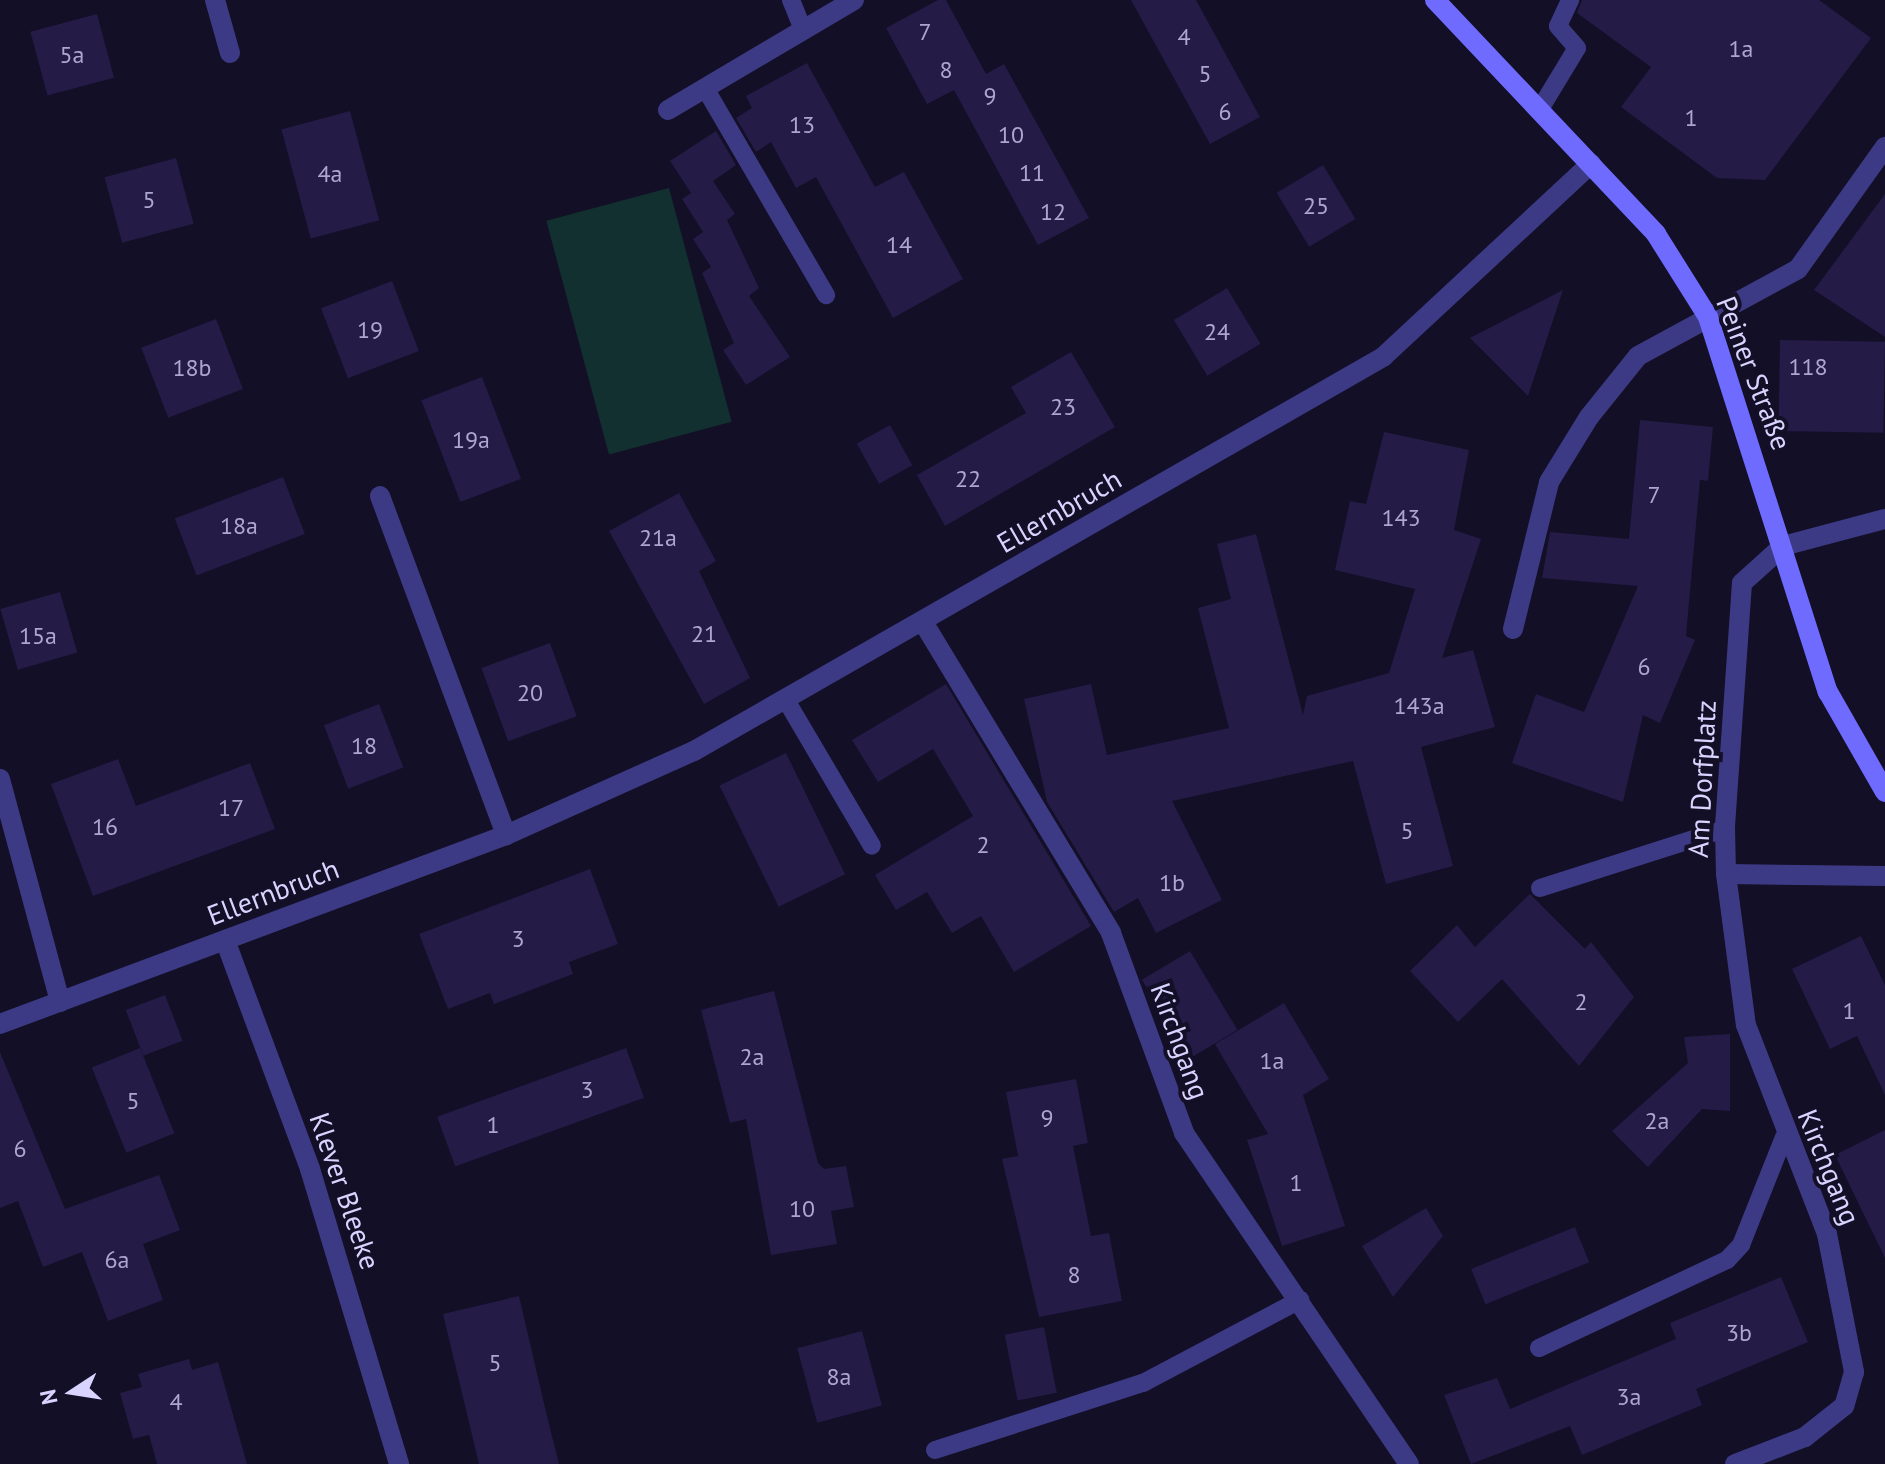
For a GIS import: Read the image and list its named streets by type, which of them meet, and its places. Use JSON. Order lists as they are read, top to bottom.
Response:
{
  "streets": {
    "main road": ["Peiner Straße"],
    "street": [
      "Ellernbruch",
      "Am Dorfplatz",
      "Kirchgang",
      "Klever Bleeke"
    ]
  },
  "crossings": [
    ["Peiner Straße", "Ellernbruch"],
    ["Peiner Straße", "Am Dorfplatz"],
    ["Ellernbruch", "Kirchgang"],
    ["Ellernbruch", "Klever Bleeke"],
    ["Am Dorfplatz", "Kirchgang"]
  ],
  "house_numbers": [
    "7",
    "4",
    "1a",
    "5a",
    "8",
    "5",
    "9",
    "6",
    "1",
    "13",
    "10",
    "11",
    "4a",
    "5",
    "25",
    "12",
    "14",
    "19",
    "24",
    "118",
    "18b",
    "23",
    "19a",
    "22",
    "7",
    "143",
    "18a",
    "21a",
    "21",
    "15a",
    "6",
    "20",
    "143a",
    "18",
    "17",
    "16",
    "5",
    "2",
    "1b",
    "3",
    "2",
    "1",
    "2a",
    "1a",
    "3",
    "5",
    "9",
    "2a",
    "1",
    "6",
    "1",
    "10",
    "6a",
    "8",
    "3b",
    "5",
    "8a",
    "3a",
    "4"
  ],
  "north": "left"
}
